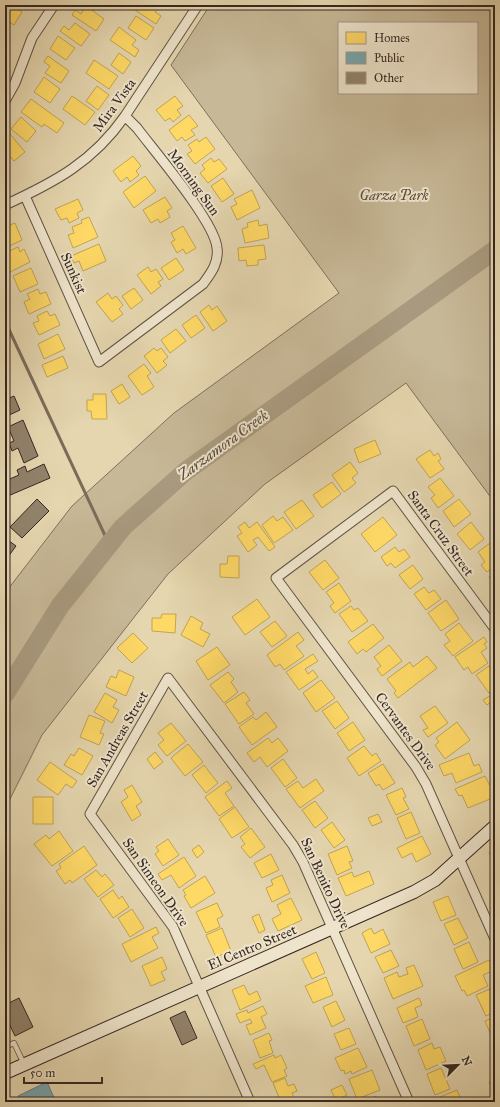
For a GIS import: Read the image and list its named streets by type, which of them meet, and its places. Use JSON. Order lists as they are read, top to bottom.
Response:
{
  "streets": {
    "street": [
      "Mira Vista",
      "Morning Sun",
      "Sunkist",
      "Santa Cruz Street",
      "Cervantes Drive",
      "San Andreas Street",
      "San Simeon Drive",
      "San Benito Drive",
      "El Centro Street"
    ]
  },
  "crossings": [
    ["Mira Vista", "Morning Sun"],
    ["Mira Vista", "Sunkist"],
    ["Morning Sun", "Sunkist"],
    ["Santa Cruz Street", "Cervantes Drive"],
    ["Cervantes Drive", "El Centro Street"],
    ["San Andreas Street", "San Simeon Drive"],
    ["San Andreas Street", "San Benito Drive"],
    ["San Simeon Drive", "El Centro Street"],
    ["San Benito Drive", "El Centro Street"]
  ],
  "water": ["Zarzamora Creek"],
  "parks": ["Garza Park"],
  "legend": ["Homes", "Public", "Other"],
  "scale_bar": "50 m",
  "north": "top right"
}
